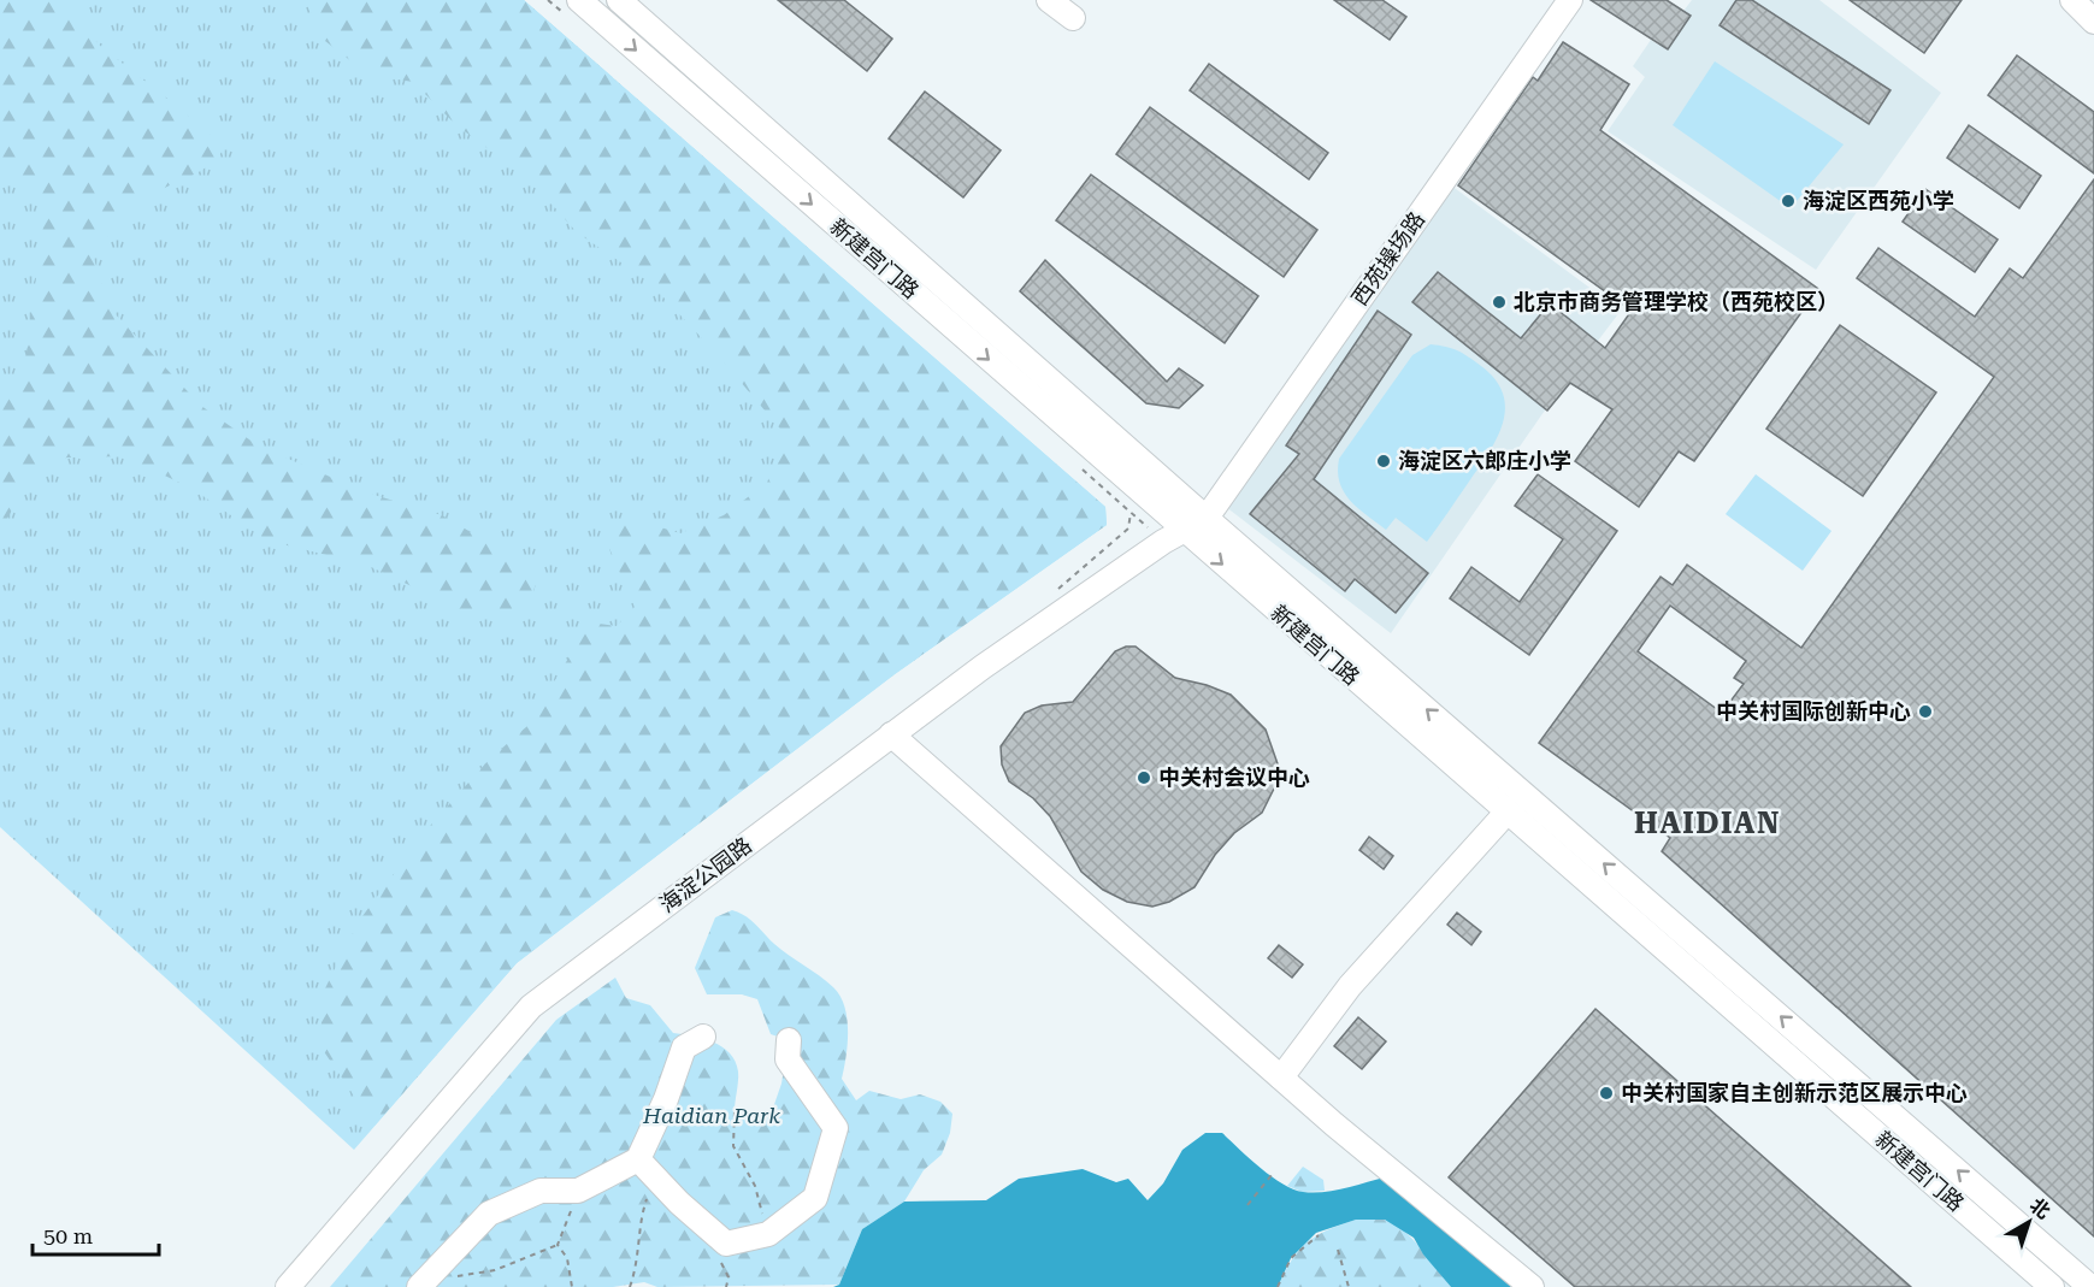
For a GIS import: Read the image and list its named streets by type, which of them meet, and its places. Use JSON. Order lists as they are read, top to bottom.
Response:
{
  "streets": {
    "street": ["新建宫门路", "西苑操场路", "海淀公园路"]
  },
  "crossings": [
    ["新建宫门路", "西苑操场路"],
    ["新建宫门路", "海淀公园路"],
    ["西苑操场路", "海淀公园路"]
  ],
  "districts": ["HAIDIAN"],
  "parks": ["Haidian Park"],
  "places": [
    "海淀区西苑小学",
    "北京市商务管理学校（西苑校区）",
    "海淀区六郎庄小学",
    "中关村国际创新中心",
    "中关村会议中心",
    "中关村国家自主创新示范区展示中心"
  ],
  "scale_bar": "50 m",
  "north": "top right"
}
